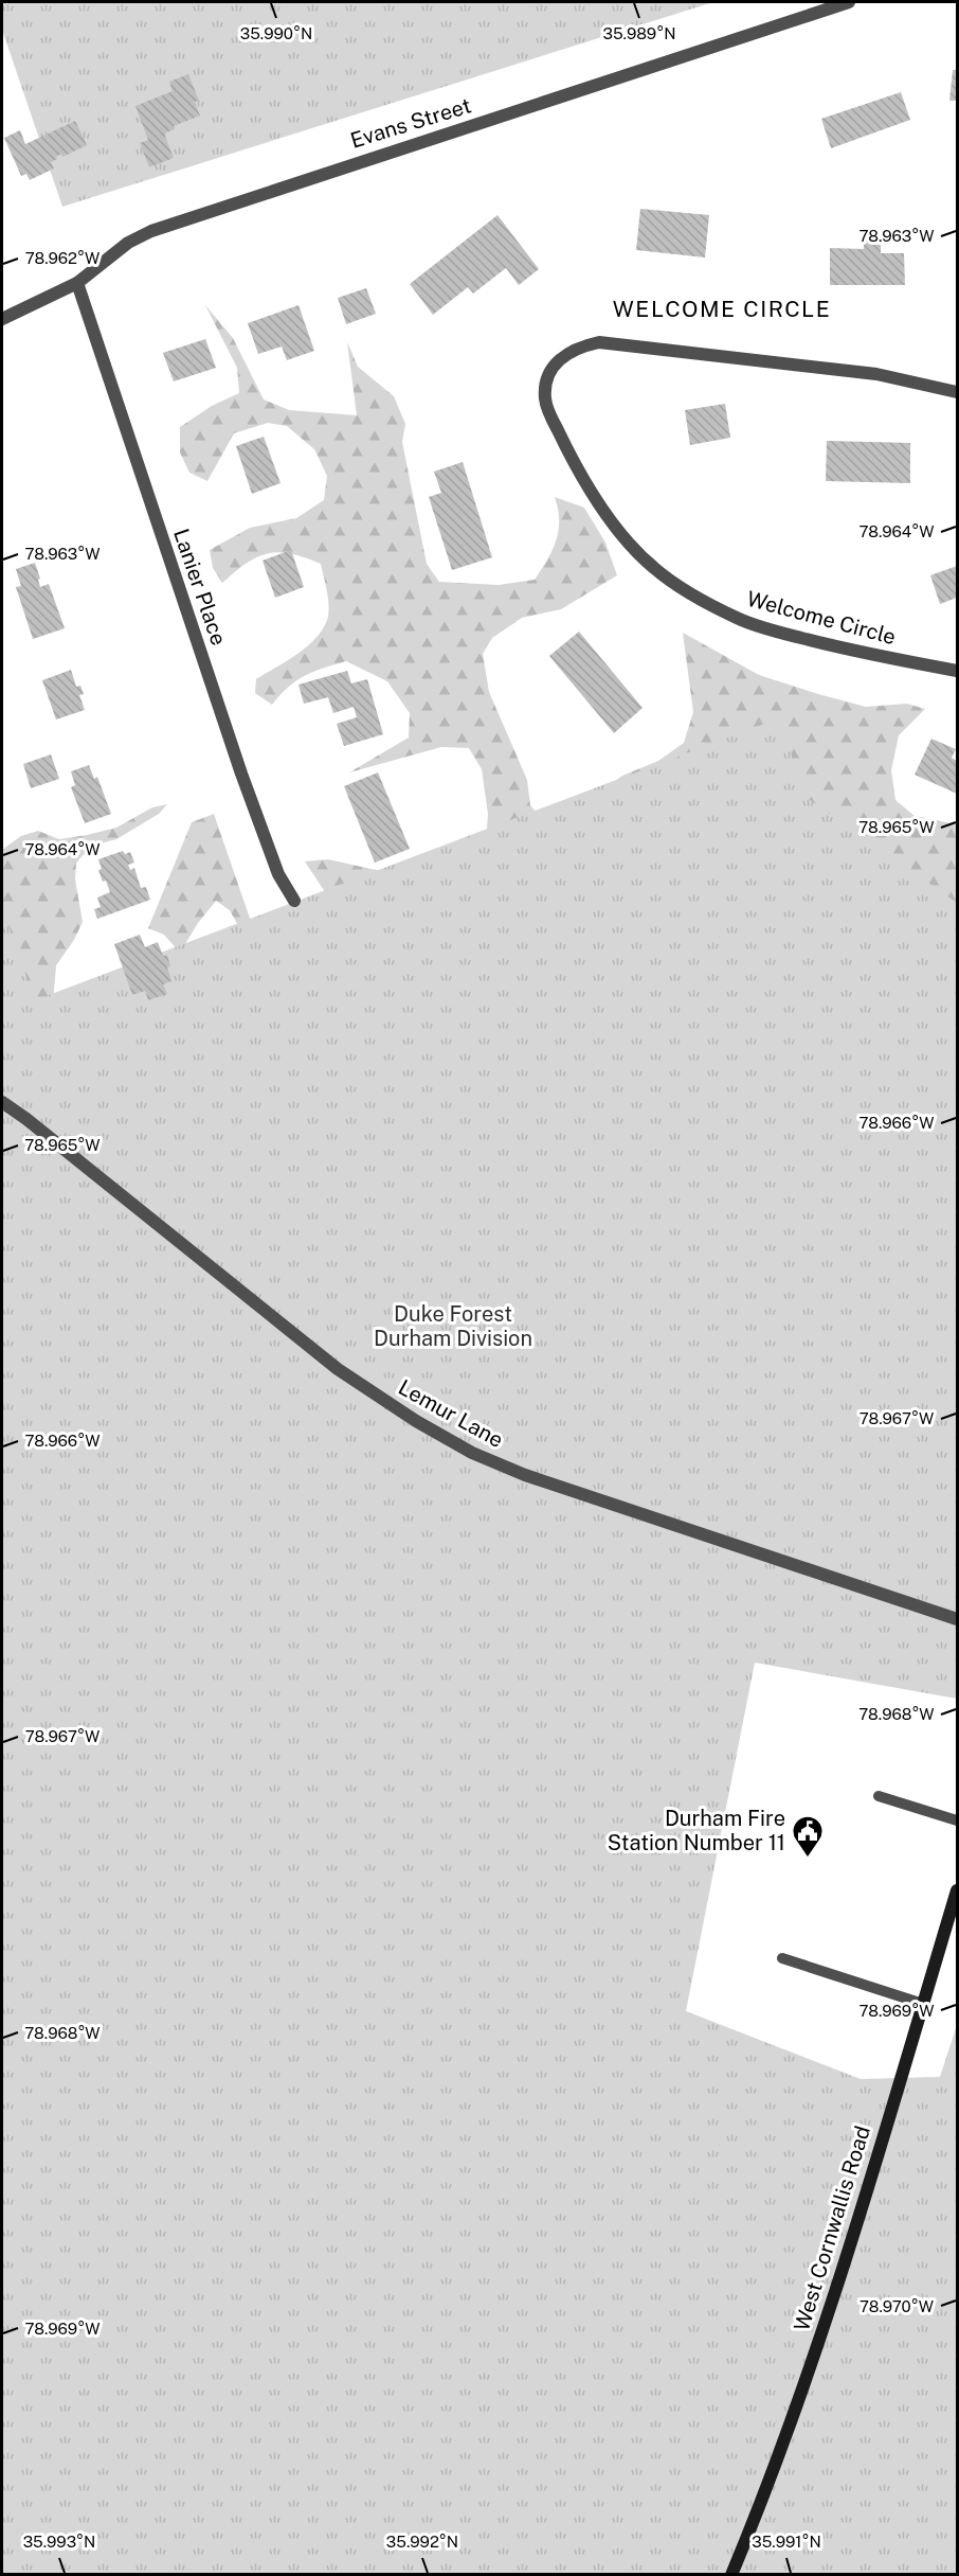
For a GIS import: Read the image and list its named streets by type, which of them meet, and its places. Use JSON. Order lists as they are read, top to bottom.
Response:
{
  "streets": {
    "street": [
      "Evans Street",
      "Lanier Place",
      "Welcome Circle",
      "Lemur Lane",
      "West Cornwallis Road"
    ]
  },
  "crossings": [
    ["Evans Street", "Lanier Place"]
  ],
  "districts": ["WELCOME CIRCLE"],
  "parks": ["Duke Forest Durham Division"],
  "places": {
    "public building": ["Durham Fire Station Number 11"]
  },
  "coordinates": [
    "35.990°N",
    "35.989°N",
    "78.963°W",
    "78.962°W",
    "78.964°W",
    "78.965°W",
    "78.966°W",
    "78.967°W",
    "78.968°W",
    "78.969°W",
    "78.970°W",
    "35.993°N",
    "35.992°N",
    "35.991°N"
  ]
}
